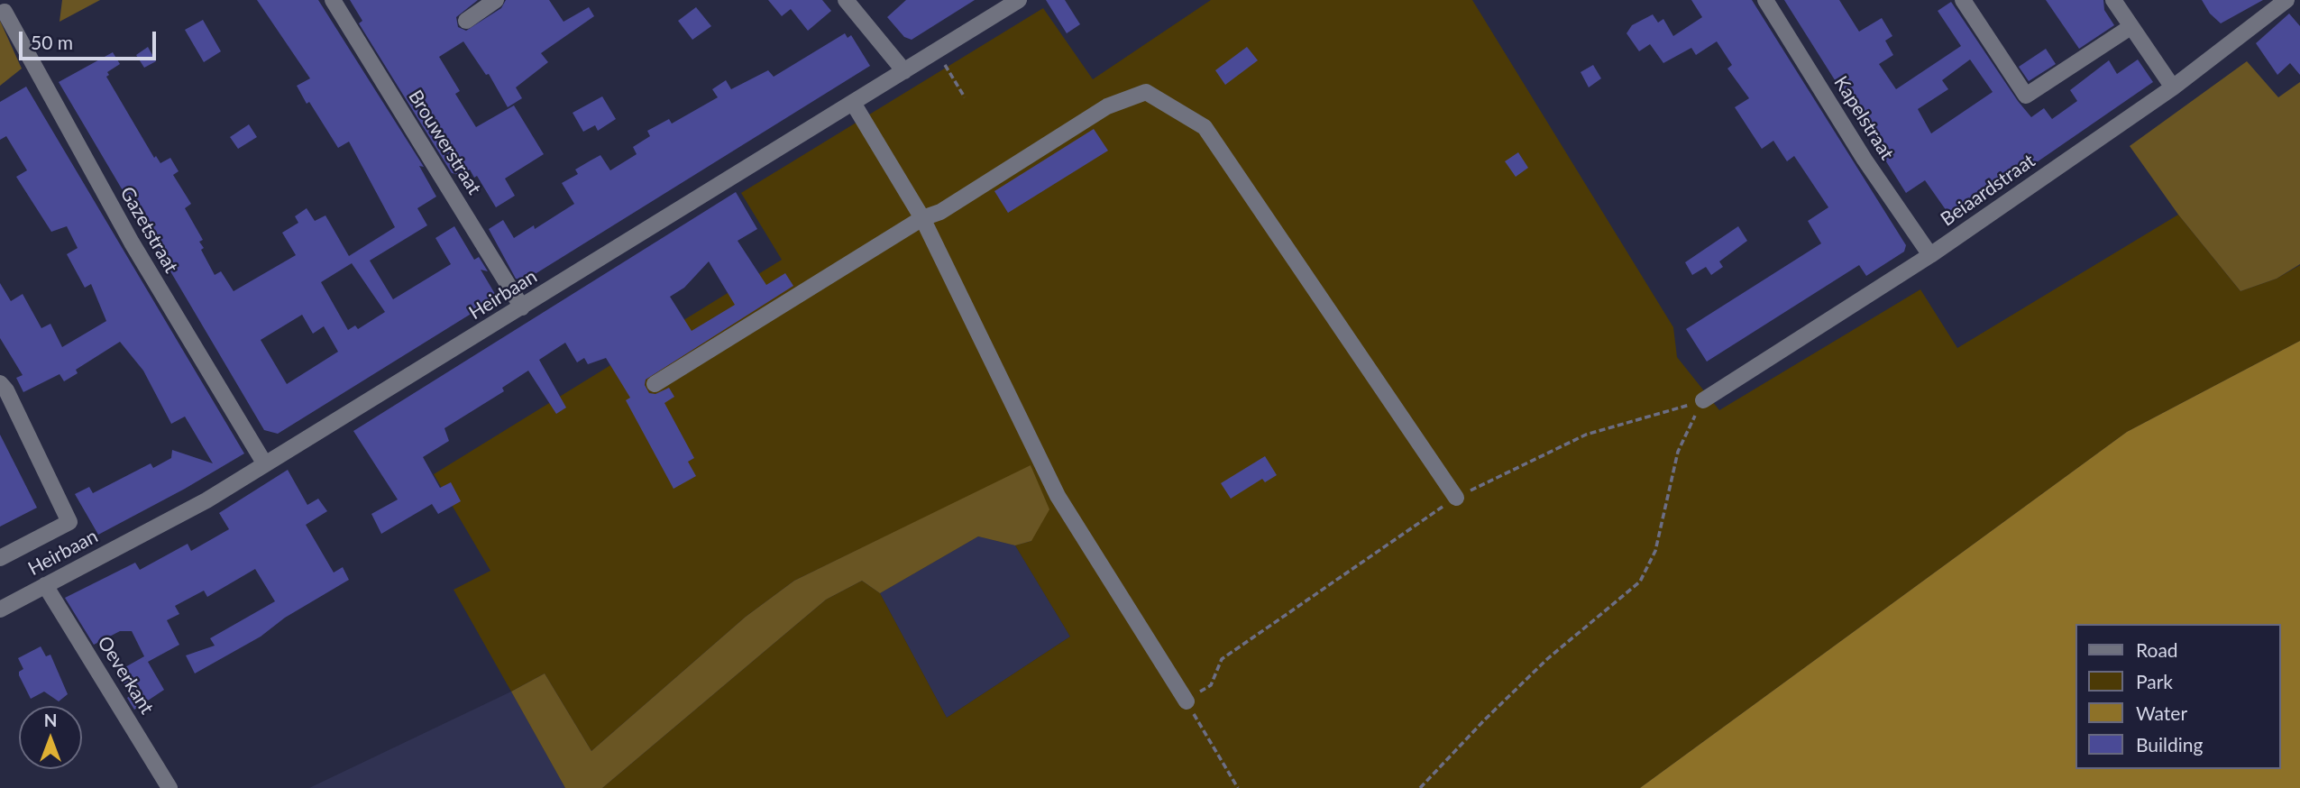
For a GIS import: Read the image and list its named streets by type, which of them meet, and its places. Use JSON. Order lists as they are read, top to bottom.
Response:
{
  "streets": {
    "street": [
      "Kapelstraat",
      "Brouwerstraat",
      "Beiaardstraat",
      "Gazetstraat",
      "Heirbaan",
      "Oeverkant"
    ]
  },
  "crossings": [
    ["Kapelstraat", "Beiaardstraat"],
    ["Brouwerstraat", "Heirbaan"],
    ["Gazetstraat", "Heirbaan"],
    ["Heirbaan", "Oeverkant"]
  ],
  "legend": [
    "Road",
    "Park",
    "Water",
    "Building"
  ],
  "scale_bar": "50 m",
  "north": "top"
}
